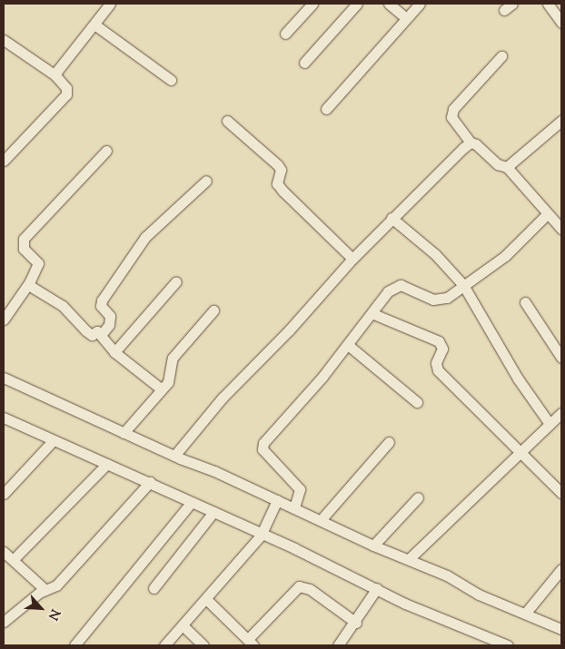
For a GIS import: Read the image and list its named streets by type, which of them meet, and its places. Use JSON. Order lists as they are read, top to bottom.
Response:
{
  "north": "bottom right"
}
